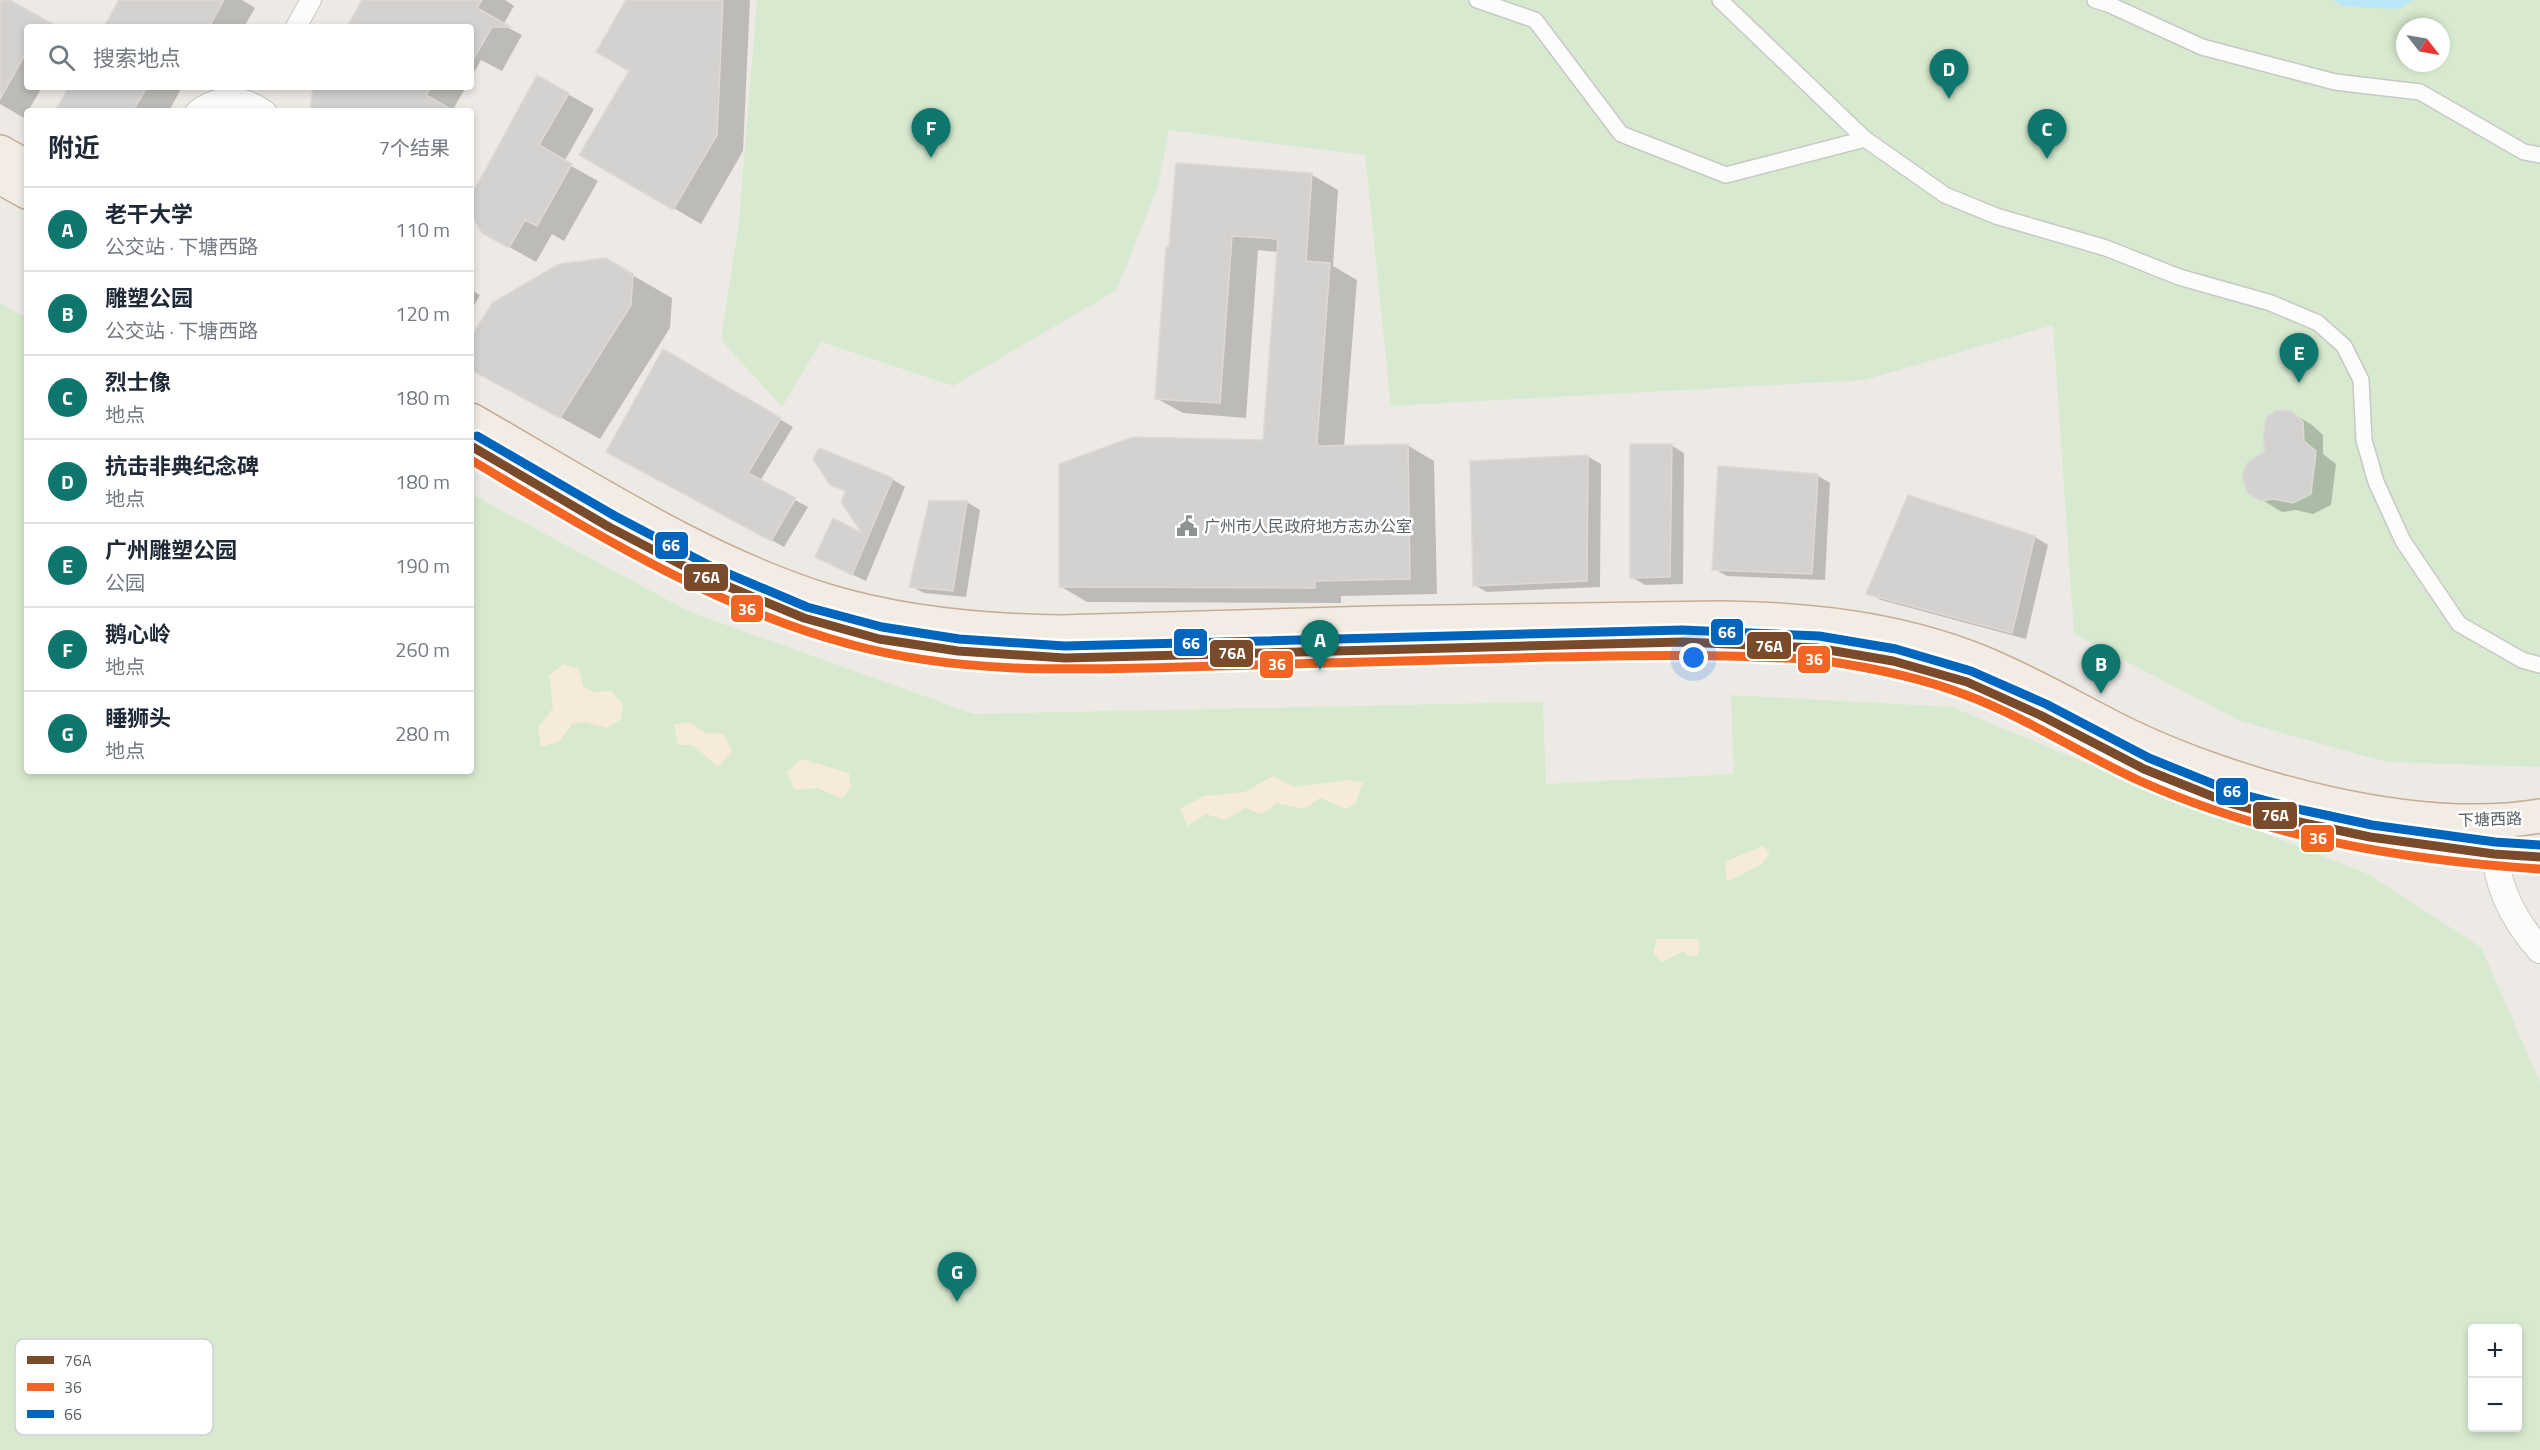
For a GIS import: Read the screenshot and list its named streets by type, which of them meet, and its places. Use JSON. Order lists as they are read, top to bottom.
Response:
{
  "streets": {
    "highway": ["下塘西路"]
  },
  "places": {
    "public building": ["广州市人民政府地方志办公室"]
  },
  "lines": ["transit line 66", "transit line 76A", "transit line 36"],
  "legend": ["76A", "36", "66"],
  "north": "bottom right",
  "page": {
    "search": "搜索地点",
    "pins": [
      "D",
      "F",
      "C",
      "E",
      "A",
      "B",
      "G"
    ],
    "heading": ["附近", "7个结果"],
    "list": [
      {
        "mark": "A",
        "name": "老干大学",
        "note": "公交站 · 下塘西路",
        "value": "110 m"
      },
      {
        "mark": "B",
        "name": "雕塑公园",
        "note": "公交站 · 下塘西路",
        "value": "120 m"
      },
      {
        "mark": "C",
        "name": "烈士像",
        "note": "地点",
        "value": "180 m"
      },
      {
        "mark": "D",
        "name": "抗击非典纪念碑",
        "note": "地点",
        "value": "180 m"
      },
      {
        "mark": "E",
        "name": "广州雕塑公园",
        "note": "公园",
        "value": "190 m"
      },
      {
        "mark": "F",
        "name": "鹅心岭",
        "note": "地点",
        "value": "260 m"
      },
      {
        "mark": "G",
        "name": "睡狮头",
        "note": "地点",
        "value": "280 m"
      }
    ],
    "map_buttons": ["+", "−"]
  }
}
